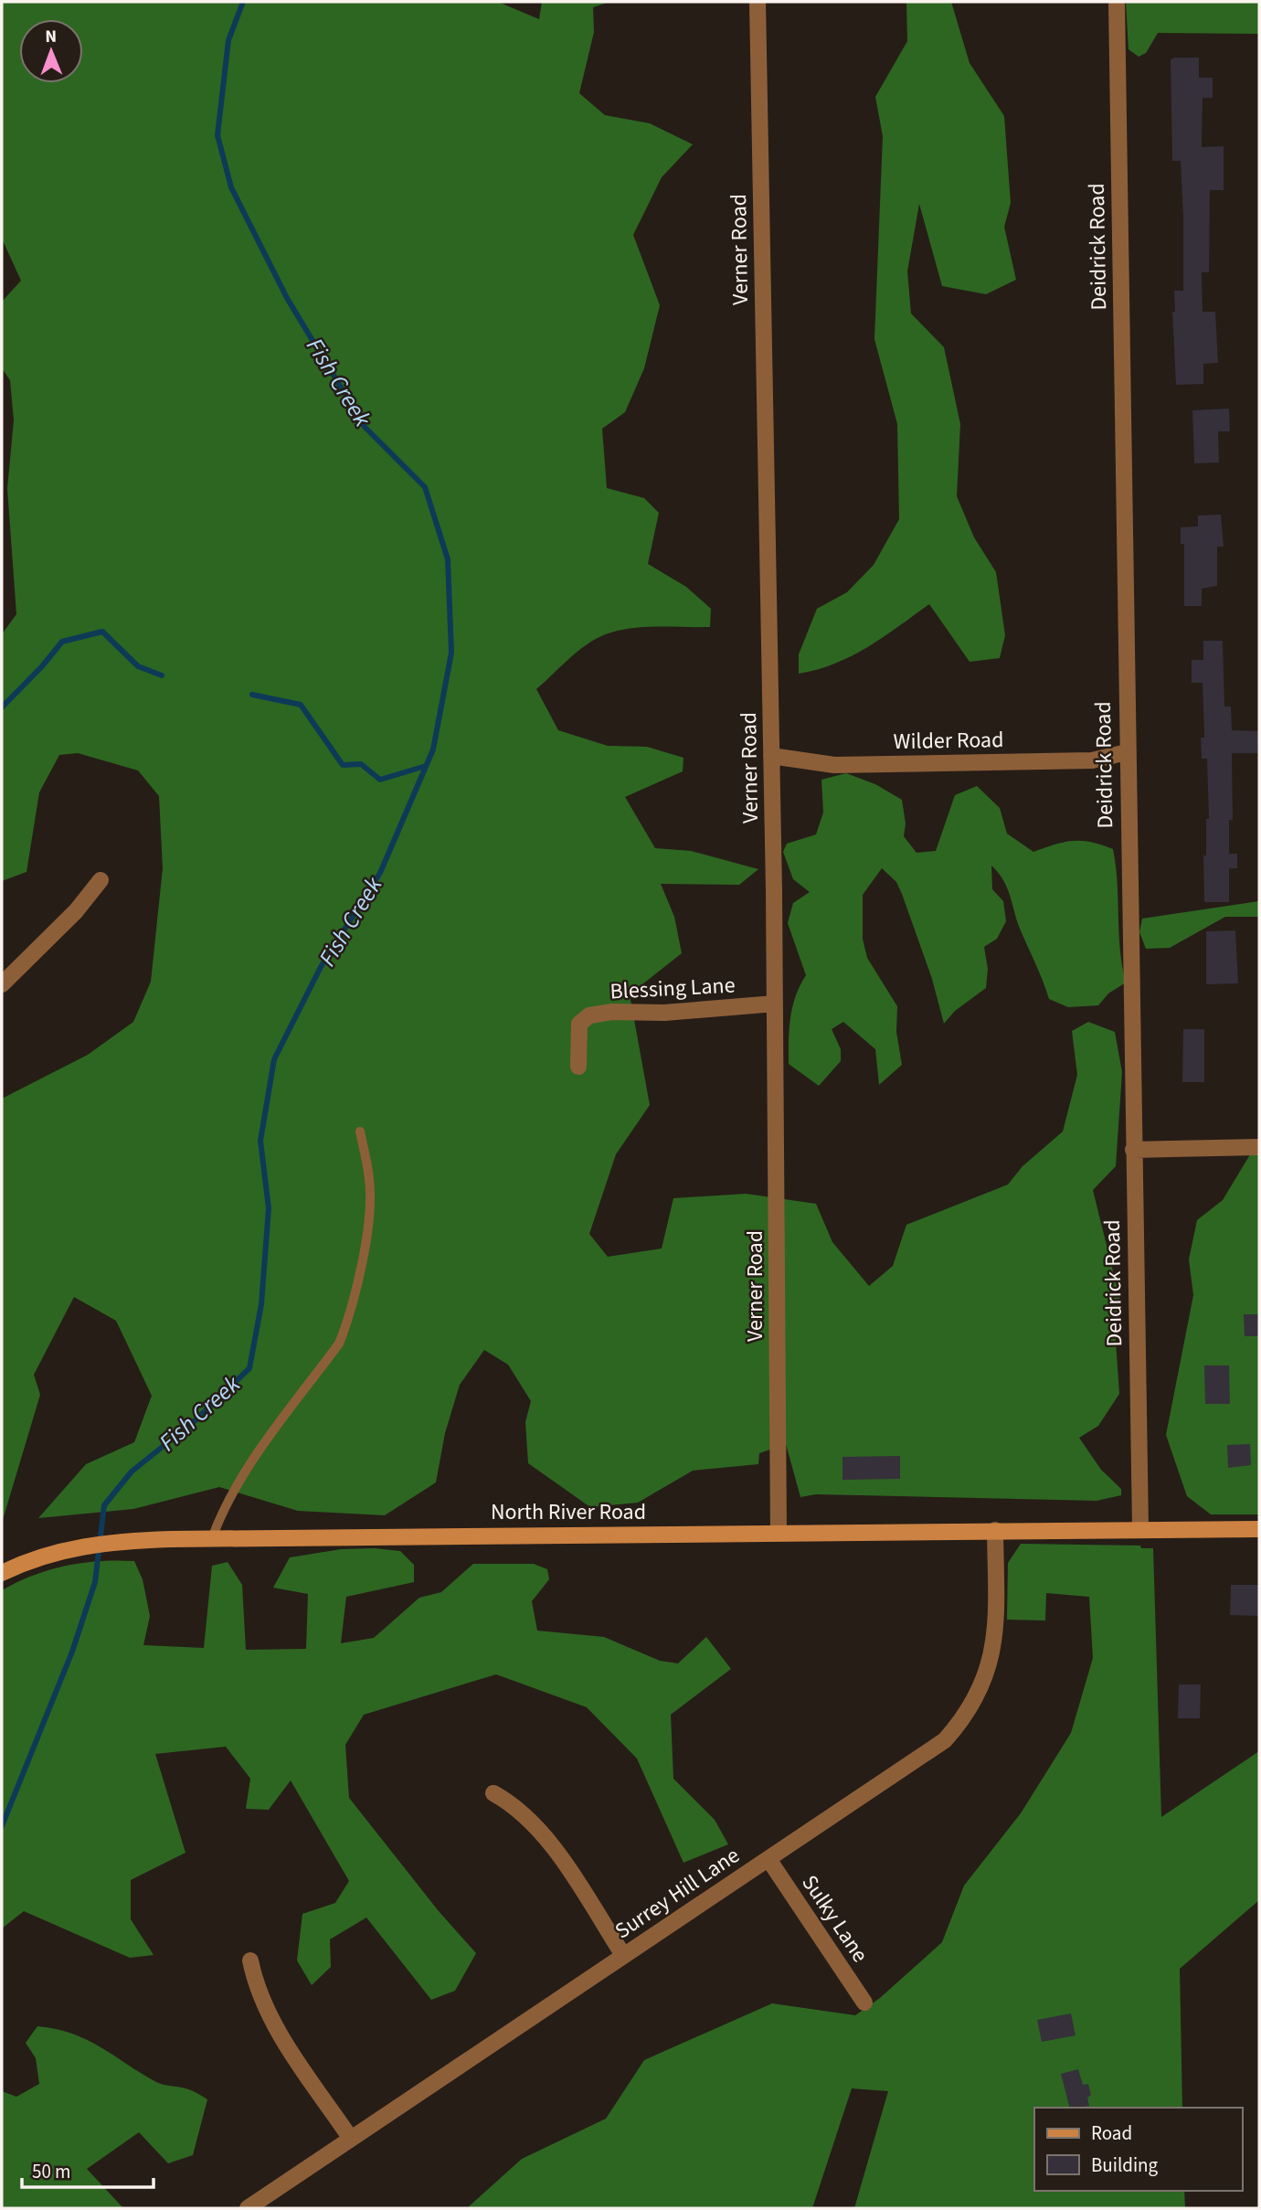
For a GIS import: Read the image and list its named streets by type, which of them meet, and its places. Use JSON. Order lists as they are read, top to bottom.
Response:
{
  "streets": {
    "street": [
      "Deidrick Road",
      "Verner Road",
      "Wilder Road",
      "Blessing Lane",
      "North River Road",
      "Surrey Hill Lane",
      "Sulky Lane"
    ]
  },
  "crossings": [
    ["Deidrick Road", "Wilder Road"],
    ["Deidrick Road", "North River Road"],
    ["Verner Road", "Wilder Road"],
    ["Verner Road", "Blessing Lane"],
    ["Verner Road", "North River Road"],
    ["North River Road", "Surrey Hill Lane"],
    ["Surrey Hill Lane", "Sulky Lane"]
  ],
  "water": ["Fish Creek"],
  "legend": ["Road", "Building"],
  "scale_bar": "50 m",
  "north": "top"
}
